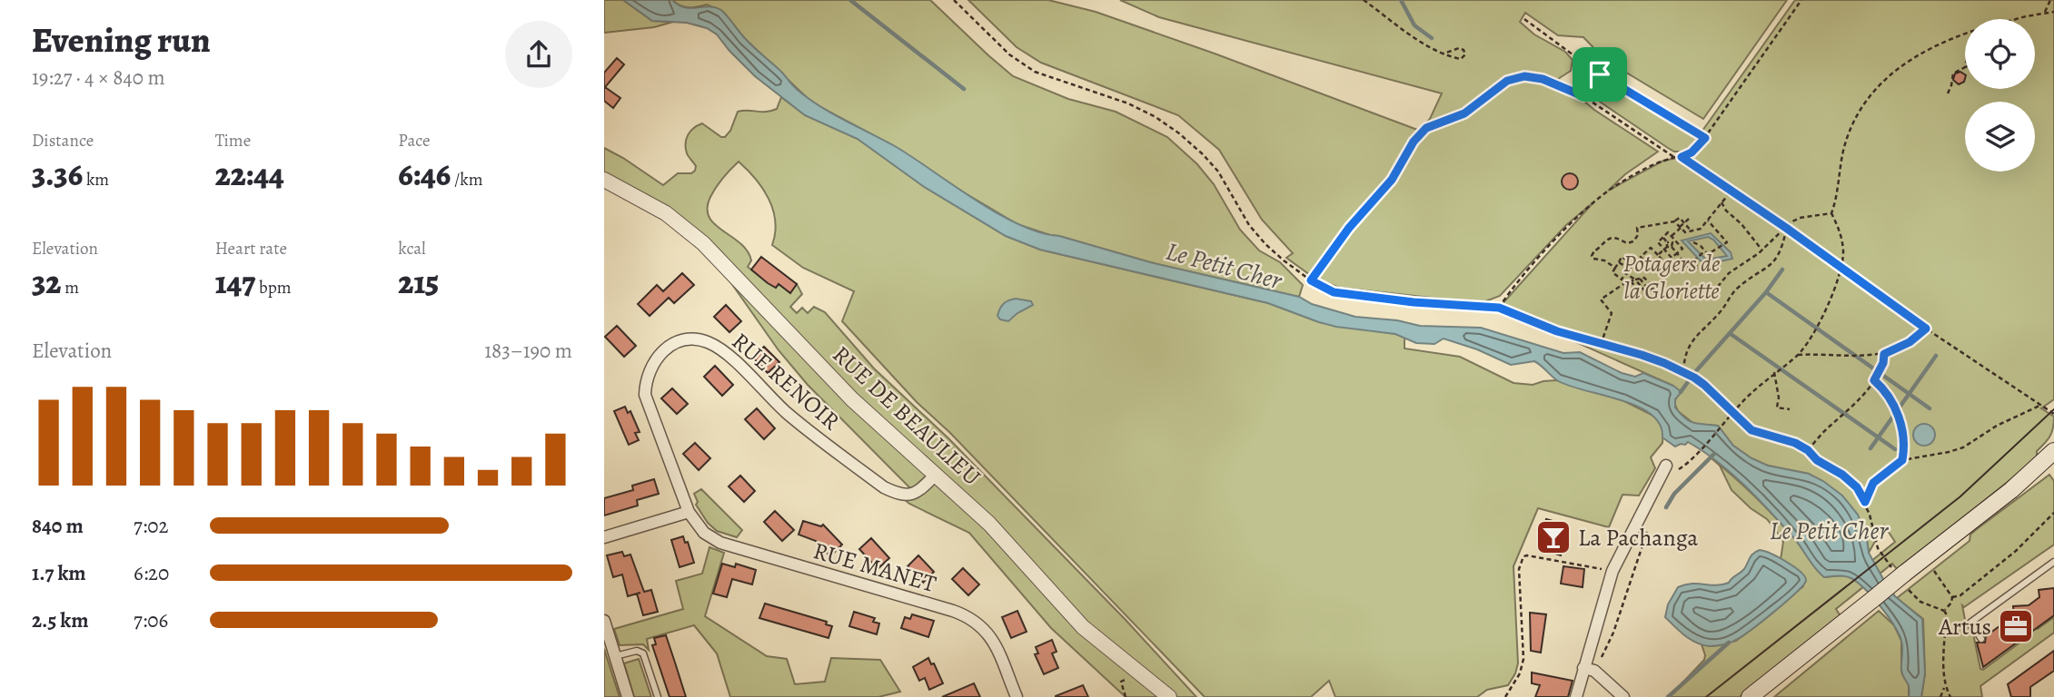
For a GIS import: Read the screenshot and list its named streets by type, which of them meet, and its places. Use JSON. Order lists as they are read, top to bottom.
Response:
{
  "streets": {
    "street": ["RUE RENOIR", "RUE DE BEAULIEU", "RUE MANET"]
  },
  "crossings": [
    ["RUE RENOIR", "RUE DE BEAULIEU"],
    ["RUE RENOIR", "RUE MANET"]
  ],
  "water": ["Le Petit Cher"],
  "parks": ["Potagers de la Gloriette"],
  "places": {
    "bar": ["La Pachanga"],
    "office": ["Artus"]
  },
  "page": {
    "heading": ["Evening run", "19:27 · 4 × 840 m"],
    "stats": [
      ["Distance", "3.36 km"],
      ["Time", "22:44"],
      ["Pace", "6:46 /km"],
      ["Elevation", "32 m"],
      ["Heart rate", "147 bpm"],
      ["kcal", "215"]
    ],
    "chart": ["Elevation", "183–190 m"],
    "list": [
      {
        "name": "840 m",
        "note": "7:02"
      },
      {
        "name": "1.7 km",
        "note": "6:20"
      },
      {
        "name": "2.5 km",
        "note": "7:06"
      }
    ]
  }
}
